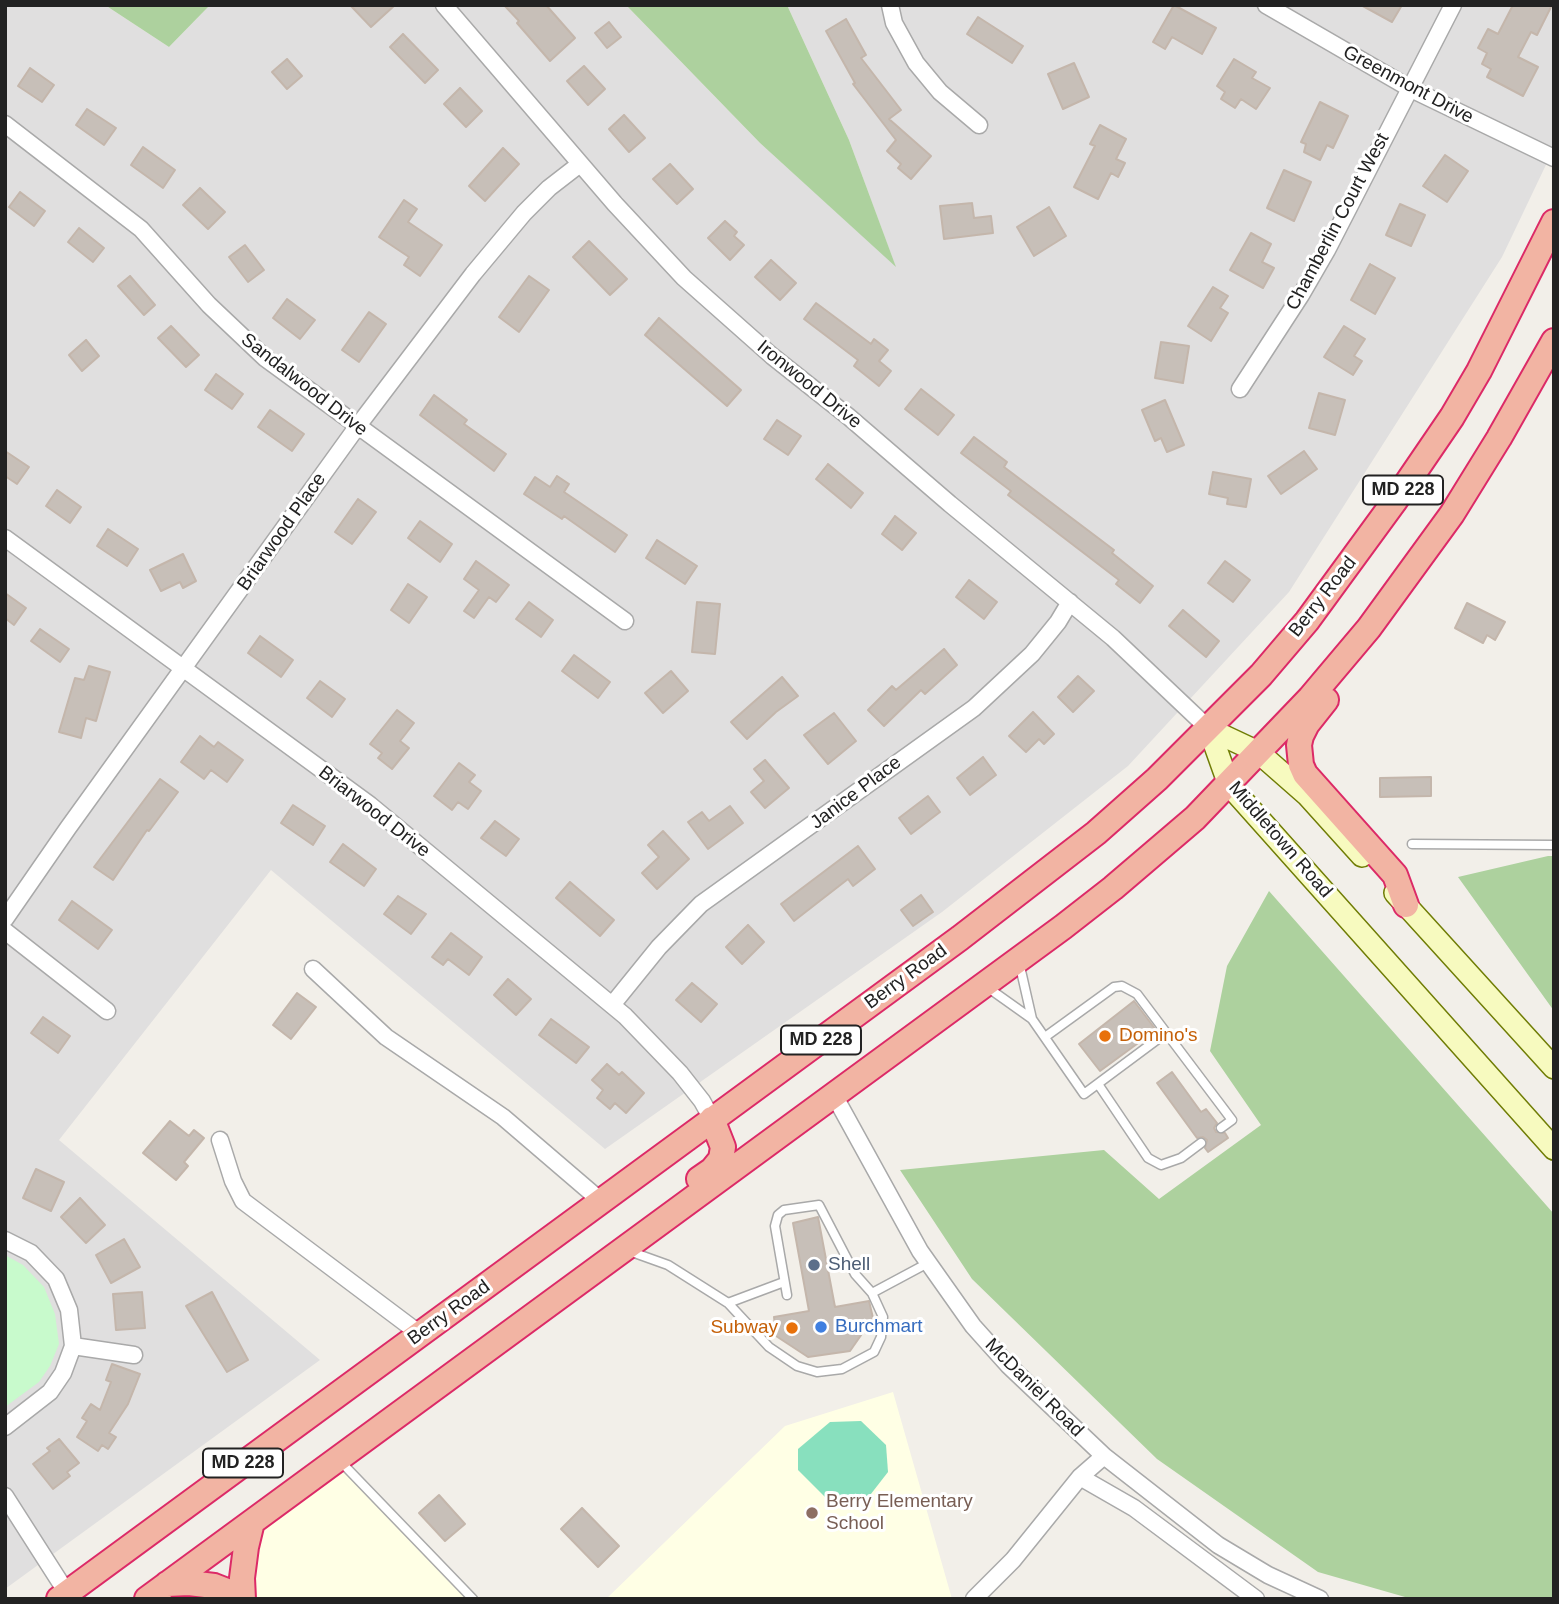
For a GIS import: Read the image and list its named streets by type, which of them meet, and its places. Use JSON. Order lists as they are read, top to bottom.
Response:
{
  "streets": {
    "highway": ["MD 228", "Berry Road"],
    "main road": ["Middletown Road"],
    "street": [
      "Greenmont Drive",
      "Chamberlin Court West",
      "Sandalwood Drive",
      "Ironwood Drive",
      "Briarwood Place",
      "Janice Place",
      "Briarwood Drive",
      "McDaniel Road"
    ]
  },
  "crossings": [
    ["Greenmont Drive", "Chamberlin Court West"],
    ["Sandalwood Drive", "Briarwood Place"],
    ["Ironwood Drive", "Briarwood Place"],
    ["Ironwood Drive", "Berry Road"],
    ["Ironwood Drive", "Janice Place"],
    ["Ironwood Drive", "Middletown Road"],
    ["MD 228", "Middletown Road"],
    ["MD 228", "McDaniel Road"],
    ["Briarwood Place", "Briarwood Drive"],
    ["Berry Road", "Briarwood Drive"],
    ["Berry Road", "Middletown Road"],
    ["Janice Place", "Briarwood Drive"]
  ],
  "places": [
    "Domino's",
    "Shell",
    "Burchmart",
    "Subway",
    "Berry Elementary School"
  ]
}
